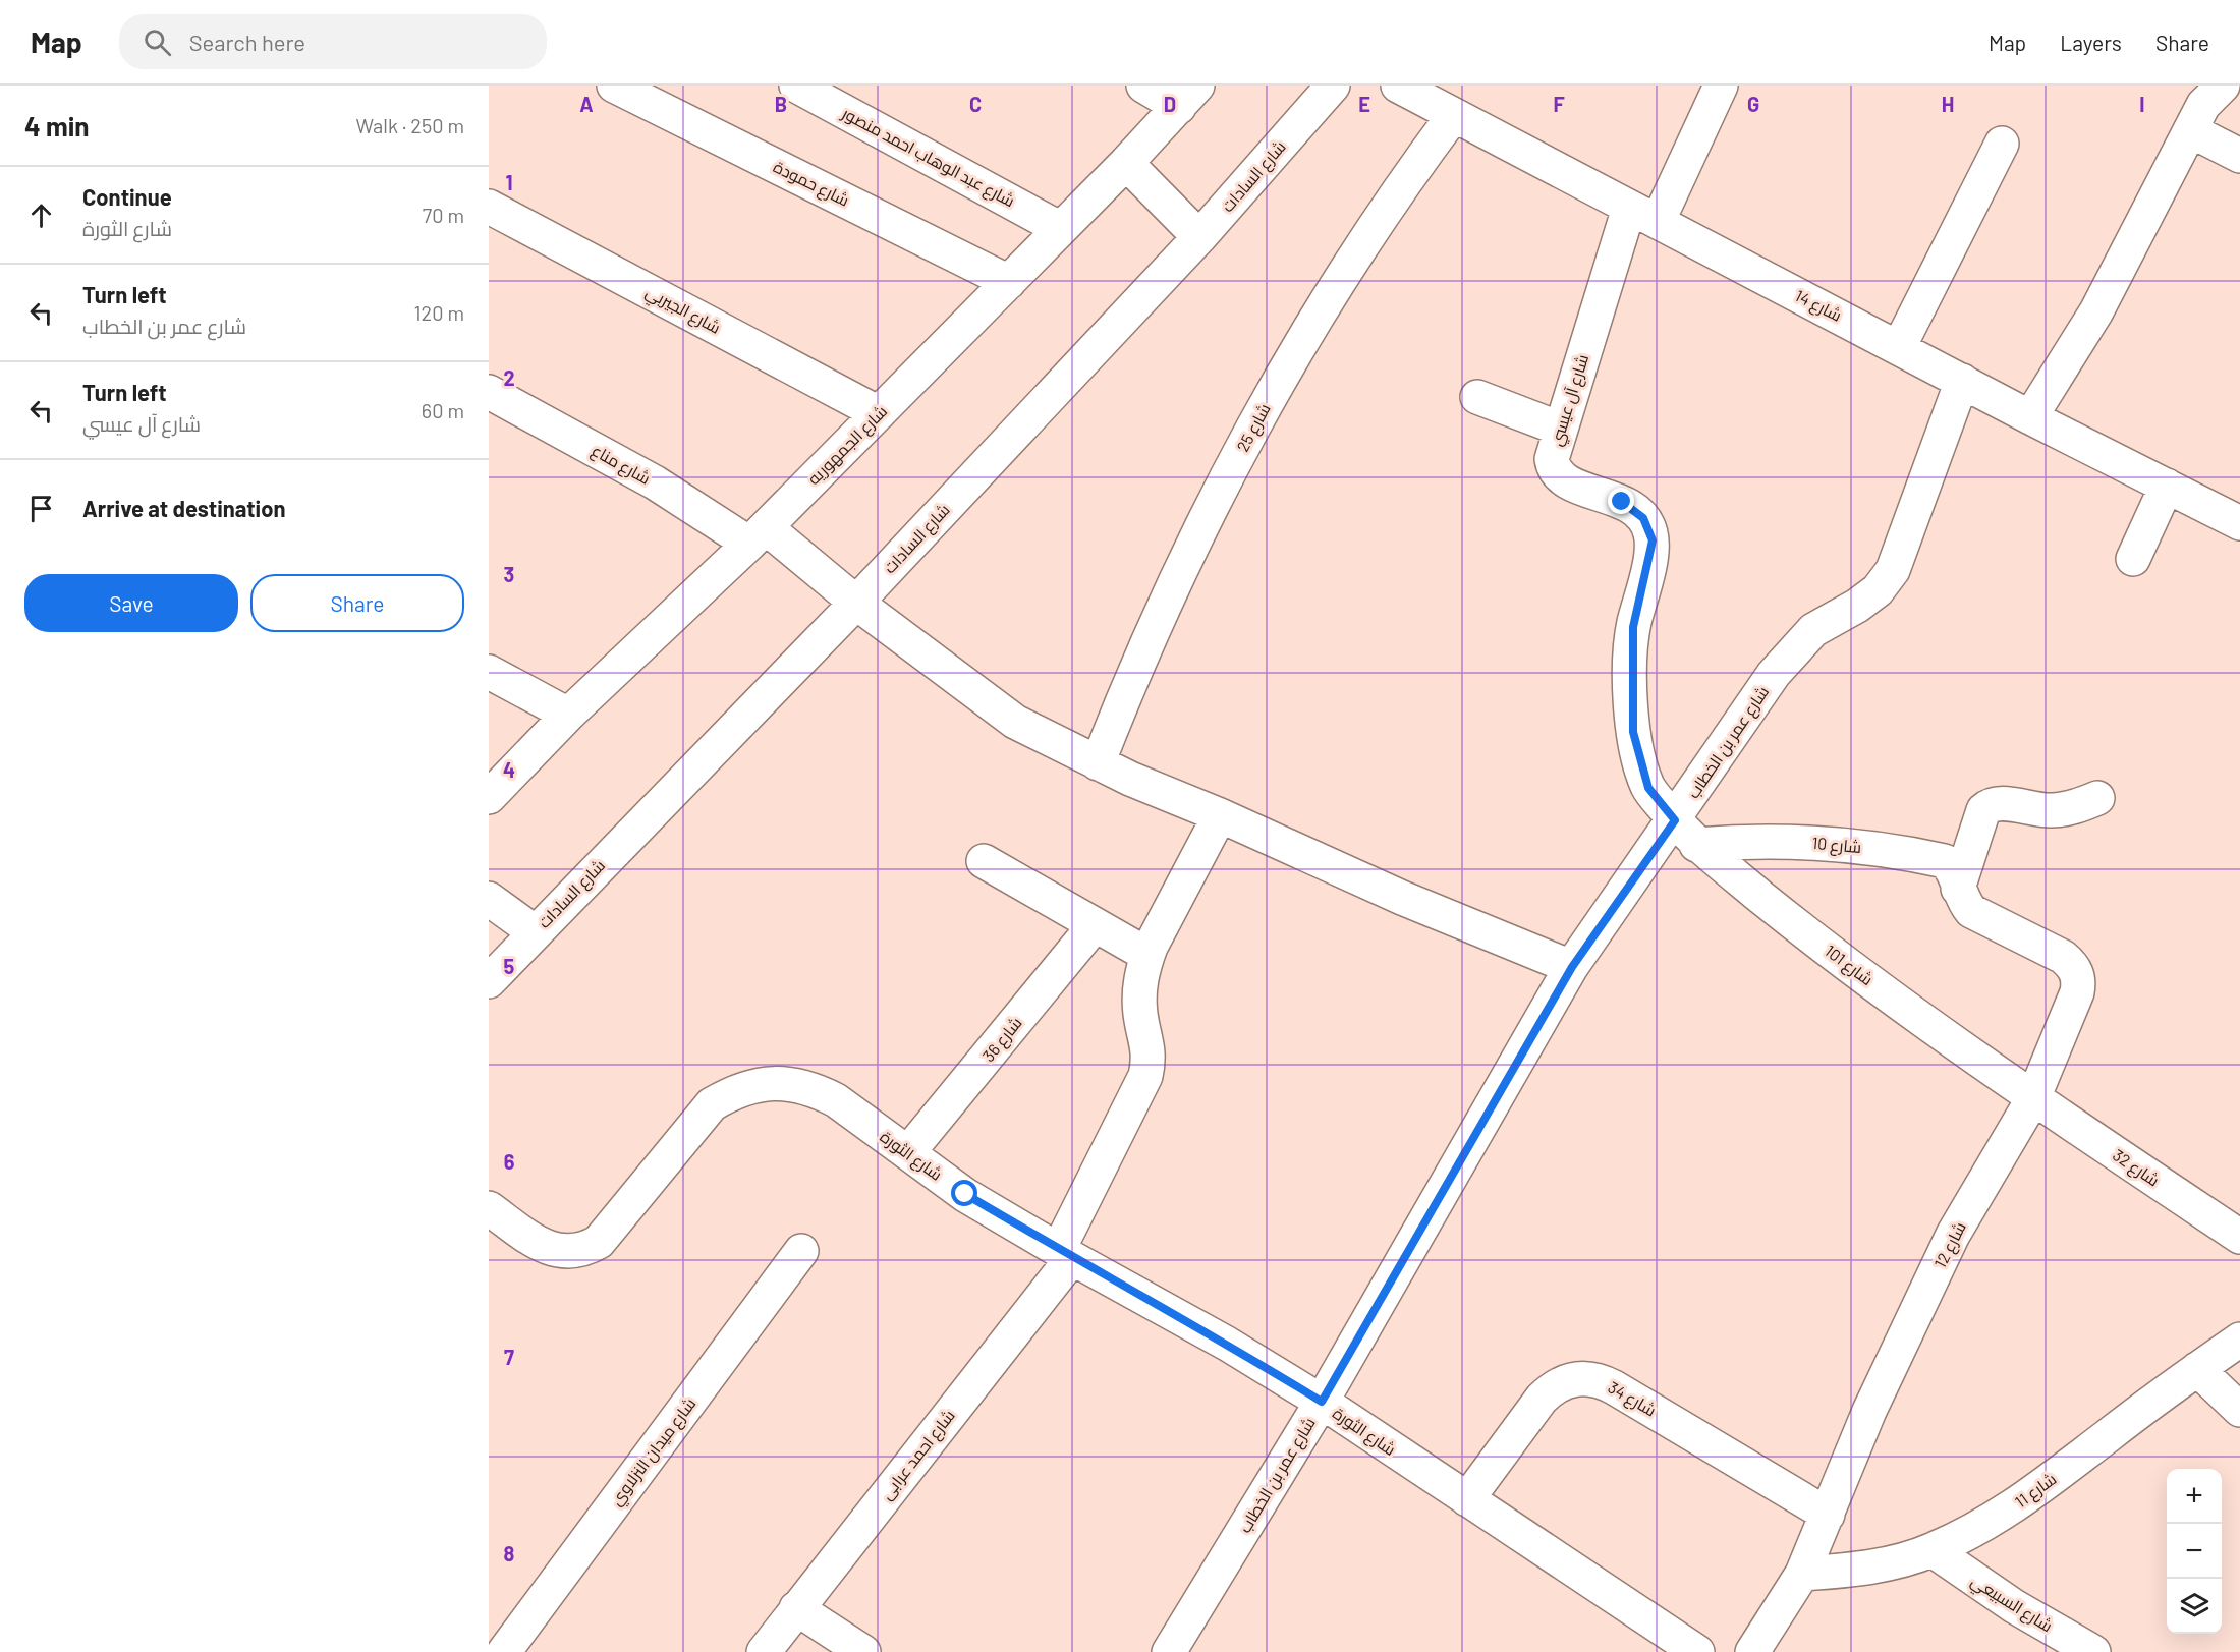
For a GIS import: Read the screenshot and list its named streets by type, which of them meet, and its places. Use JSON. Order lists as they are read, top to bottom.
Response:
{
  "streets": {
    "street": [
      "شارع عبد الوهاب احمد منصور",
      "شارع السادات",
      "شارع حمودة",
      "شارع 14",
      "شارع الجيربي",
      "شارع آل عيسي",
      "شارع 25",
      "شارع الجمهوريه",
      "شارع مناع",
      "شارع عمر بن الخطاب",
      "شارع 10",
      "شارع 101",
      "شارع 36",
      "شارع الثورة",
      "شارع 32",
      "شارع 12",
      "شارع 34",
      "شارع ميدان النزلاوي",
      "شارع احمد عرابى",
      "شارع 11",
      "شارع السبيعي"
    ]
  },
  "crossings": [
    ["شارع عبد الوهاب احمد منصور", "شارع الجمهوريه"],
    ["شارع السادات", "شارع مناع"],
    ["شارع حمودة", "شارع الجمهوريه"],
    ["شارع 14", "شارع آل عيسي"],
    ["شارع 14", "شارع 25"],
    ["شارع 14", "شارع عمر بن الخطاب"],
    ["شارع الجيربي", "شارع الجمهوريه"],
    ["شارع آل عيسي", "شارع عمر بن الخطاب"],
    ["شارع آل عيسي", "شارع 101"],
    ["شارع 25", "شارع مناع"],
    ["شارع الجمهوريه", "شارع مناع"],
    ["شارع مناع", "شارع عمر بن الخطاب"],
    ["شارع مناع", "شارع احمد عرابى"],
    ["شارع عمر بن الخطاب", "شارع 101"],
    ["شارع عمر بن الخطاب", "شارع الثورة"],
    ["شارع 10", "شارع 101"],
    ["شارع 10", "شارع 12"],
    ["شارع 101", "شارع 32"],
    ["شارع 101", "شارع 12"],
    ["شارع 36", "شارع الثورة"],
    ["شارع الثورة", "شارع 34"],
    ["شارع الثورة", "شارع احمد عرابى"],
    ["شارع 32", "شارع 12"],
    ["شارع 12", "شارع 34"],
    ["شارع 12", "شارع 11"],
    ["شارع 11", "شارع السبيعي"]
  ],
  "page": {
    "header": "Map",
    "search": "Search here",
    "nav": ["Map", "Layers", "Share"],
    "heading": ["4 min", "Walk · 250 m"],
    "list": [
      ["Continue", "شارع الثورة", "70 m"],
      ["Turn left", "شارع عمر بن الخطاب", "120 m"],
      ["Turn left", "شارع آل عيسي", "60 m"],
      "Arrive at destination"
    ],
    "buttons": ["Save", "Share"],
    "map_buttons": ["+", "−"]
  },
  "grid": {
    "columns": [
      "A",
      "B",
      "C",
      "D",
      "E",
      "F",
      "G",
      "H",
      "I"
    ],
    "rows": [
      "1",
      "2",
      "3",
      "4",
      "5",
      "6",
      "7",
      "8"
    ]
  }
}
